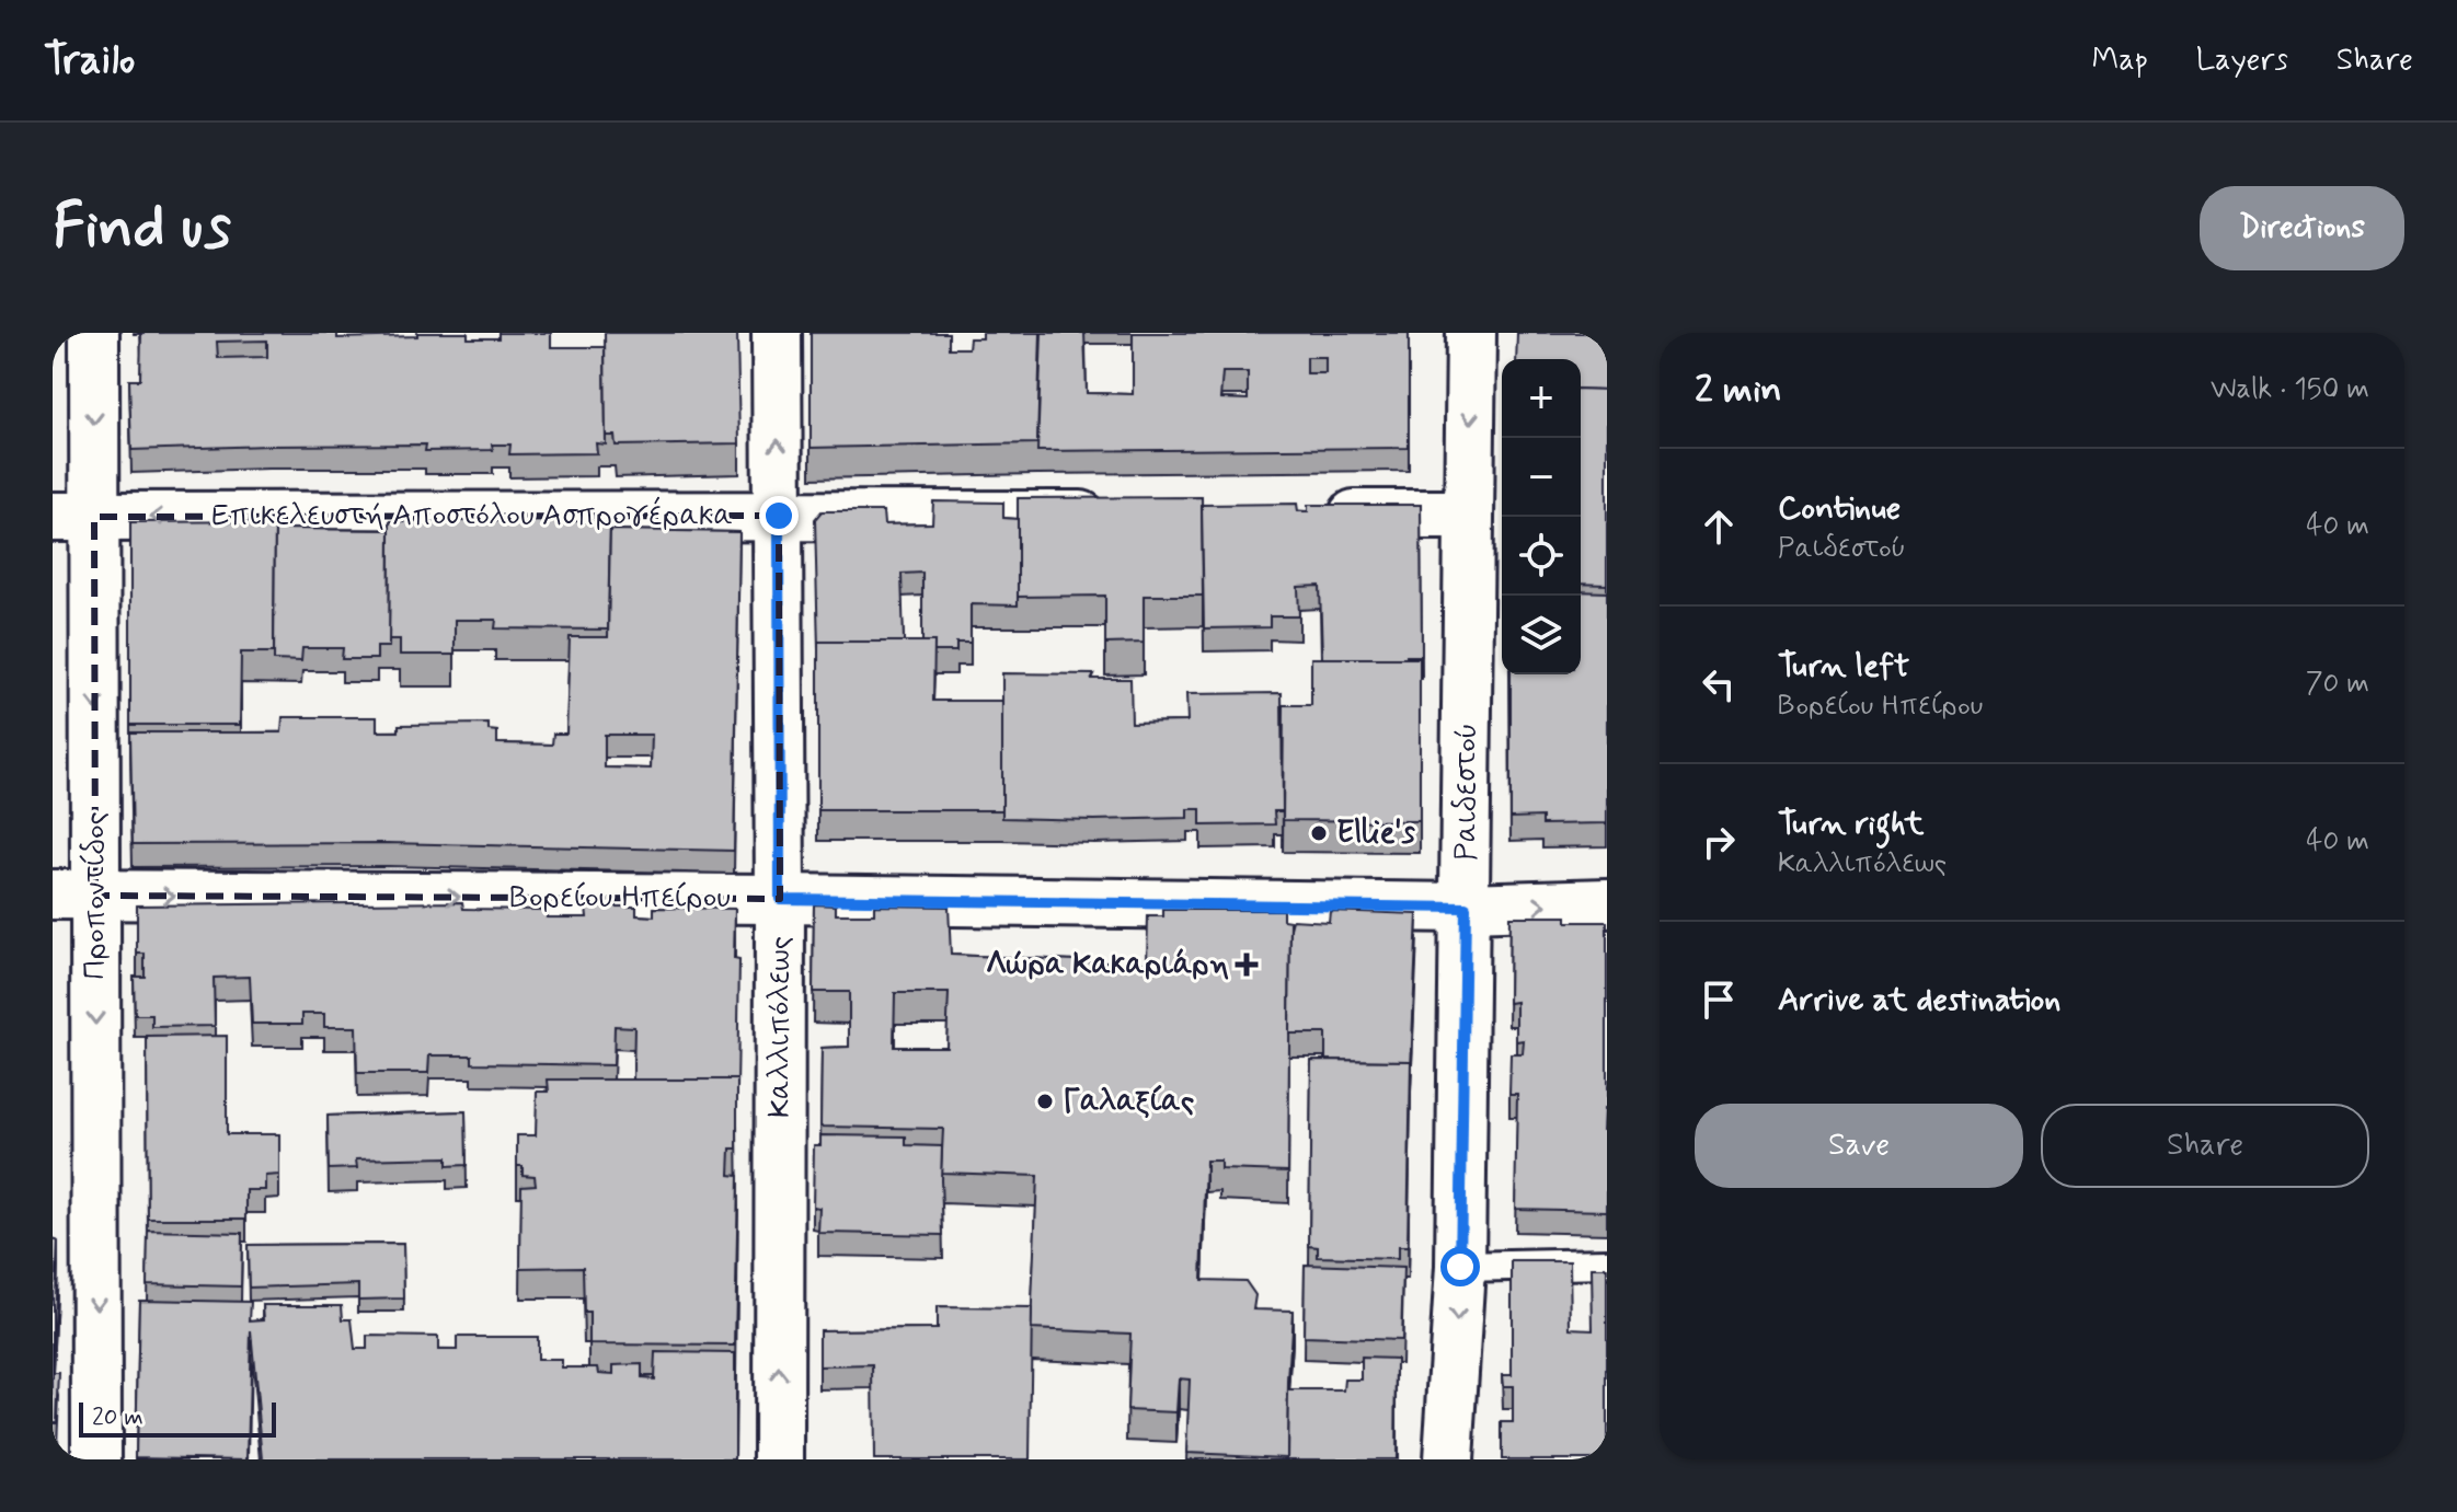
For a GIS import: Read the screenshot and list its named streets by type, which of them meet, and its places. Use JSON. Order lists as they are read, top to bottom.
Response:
{
  "streets": {
    "street": [
      "Επικελευστή Αποστόλου Ασπρογέρακα",
      "Ραιδεστού",
      "Προποντίδος",
      "Βορείου Ηπείρου",
      "Καλλιπόλεως"
    ]
  },
  "crossings": [
    ["Επικελευστή Αποστόλου Ασπρογέρακα", "Προποντίδος"],
    ["Επικελευστή Αποστόλου Ασπρογέρακα", "Καλλιπόλεως"],
    ["Ραιδεστού", "Βορείου Ηπείρου"],
    ["Προποντίδος", "Βορείου Ηπείρου"],
    ["Βορείου Ηπείρου", "Καλλιπόλεως"]
  ],
  "one_way": [
    "Επικελευστή Αποστόλου Ασπρογέρακα",
    "Προποντίδος",
    "Βορείου Ηπείρου",
    "Καλλιπόλεως"
  ],
  "places": {
    "other": ["Ellie's", "Γαλαξίας"],
    "health": ["Λώρα Κακαριάρη"]
  },
  "scale_bar": "20 m",
  "page": {
    "header": "Trailo",
    "nav": ["Map", "Layers", "Share"],
    "buttons": [
      "Directions",
      ["Save", "Share"]
    ],
    "title": "Find us",
    "heading": ["2 min", "Walk · 150 m"],
    "map_buttons": ["+", "−"],
    "list": [
      ["Continue", "Ραιδεστού", "40 m"],
      ["Turn left", "Βορείου Ηπείρου", "70 m"],
      ["Turn right", "Καλλιπόλεως", "40 m"],
      "Arrive at destination"
    ],
    "scale": "20 m"
  }
}
